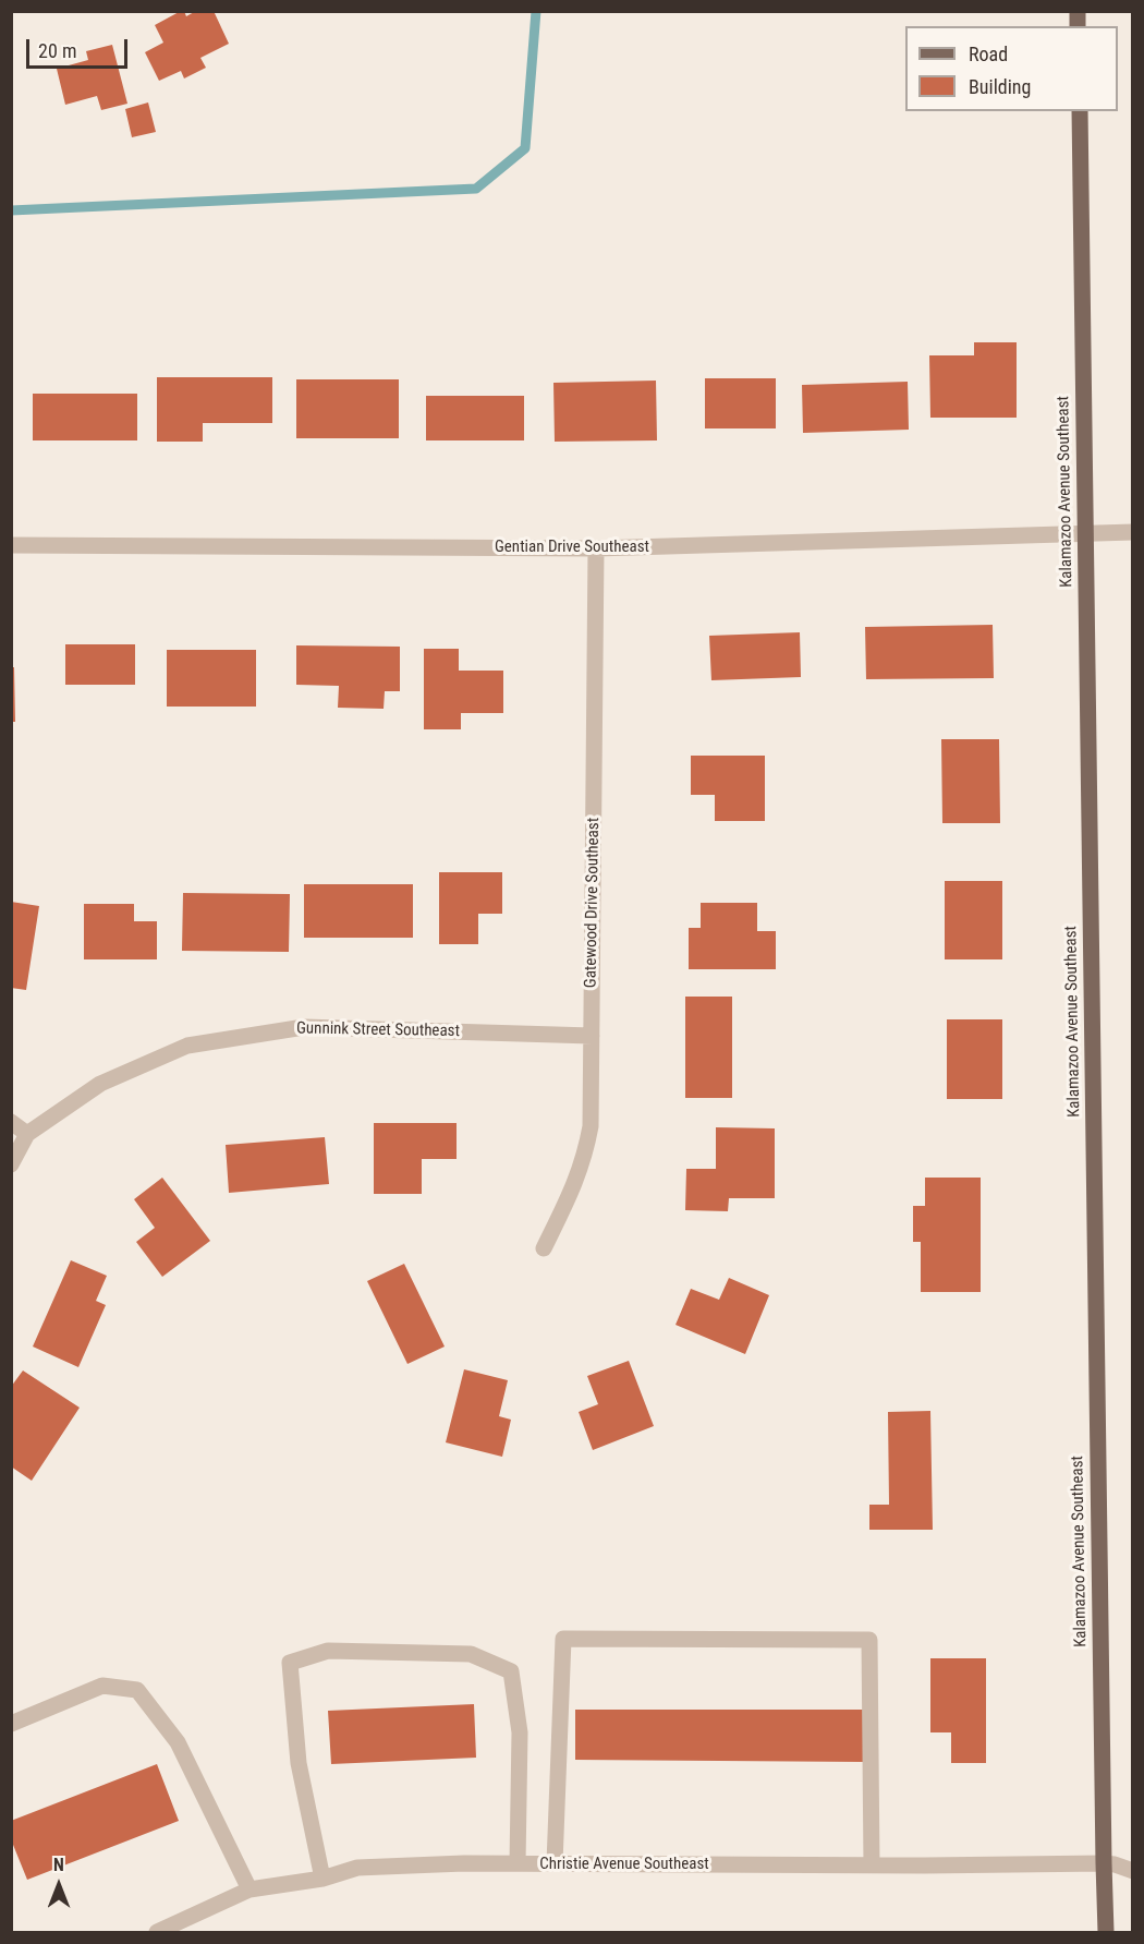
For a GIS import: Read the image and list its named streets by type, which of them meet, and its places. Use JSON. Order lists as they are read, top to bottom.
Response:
{
  "streets": {
    "main road": ["Kalamazoo Avenue Southeast"],
    "street": [
      "Gentian Drive Southeast",
      "Gatewood Drive Southeast",
      "Gunnink Street Southeast",
      "Christie Avenue Southeast"
    ]
  },
  "crossings": [
    ["Kalamazoo Avenue Southeast", "Gentian Drive Southeast"],
    ["Kalamazoo Avenue Southeast", "Christie Avenue Southeast"],
    ["Gentian Drive Southeast", "Gatewood Drive Southeast"],
    ["Gatewood Drive Southeast", "Gunnink Street Southeast"]
  ],
  "legend": ["Road", "Building"],
  "scale_bar": "20 m",
  "north": "top"
}
